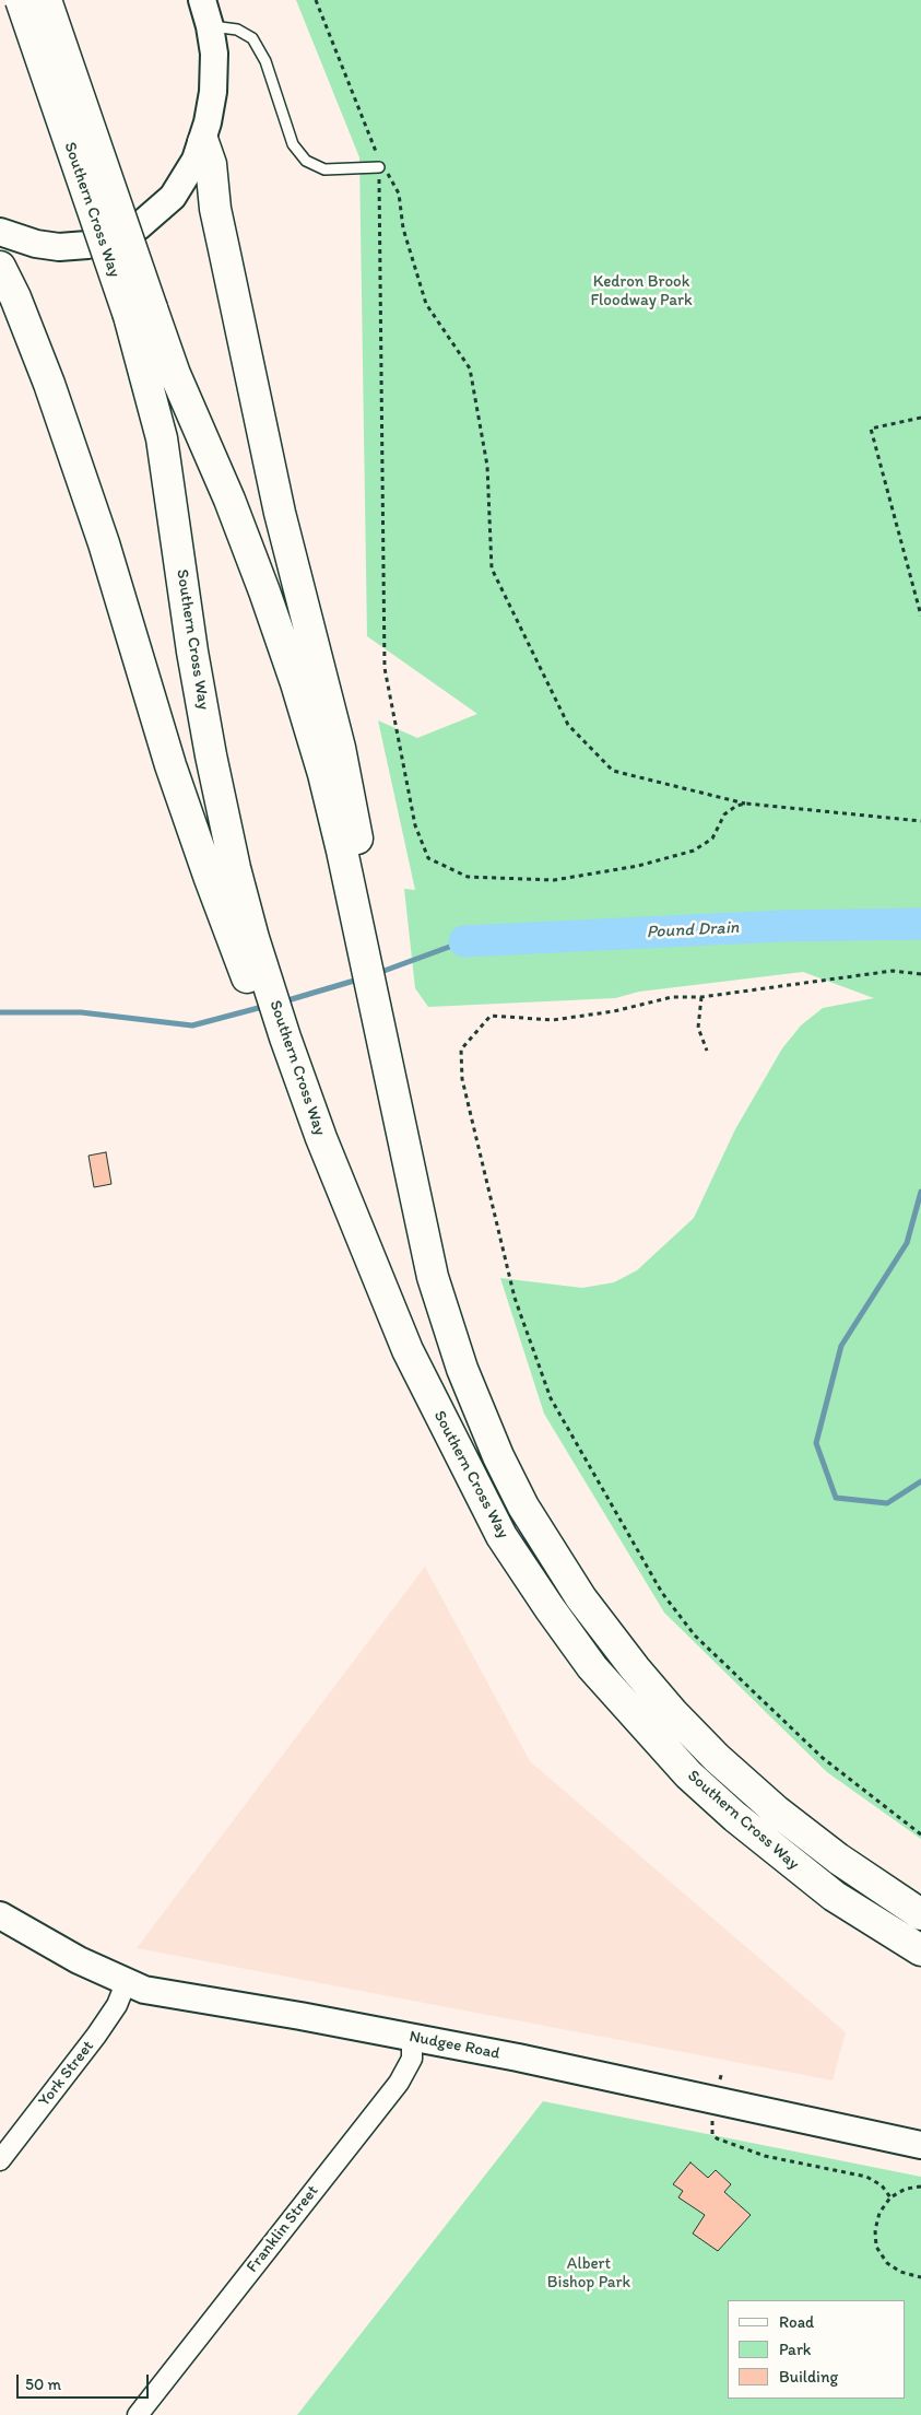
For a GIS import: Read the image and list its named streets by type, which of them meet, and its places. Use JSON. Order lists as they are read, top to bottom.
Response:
{
  "streets": {
    "highway": ["Southern Cross Way"],
    "main road": ["Nudgee Road"],
    "street": ["York Street", "Franklin Street"]
  },
  "crossings": [
    ["Nudgee Road", "York Street"],
    ["Nudgee Road", "Franklin Street"]
  ],
  "water": ["Pound Drain"],
  "parks": ["Kedron Brook Floodway Park", "Albert Bishop Park"],
  "legend": ["Road", "Park", "Building"],
  "scale_bar": "50 m"
}
